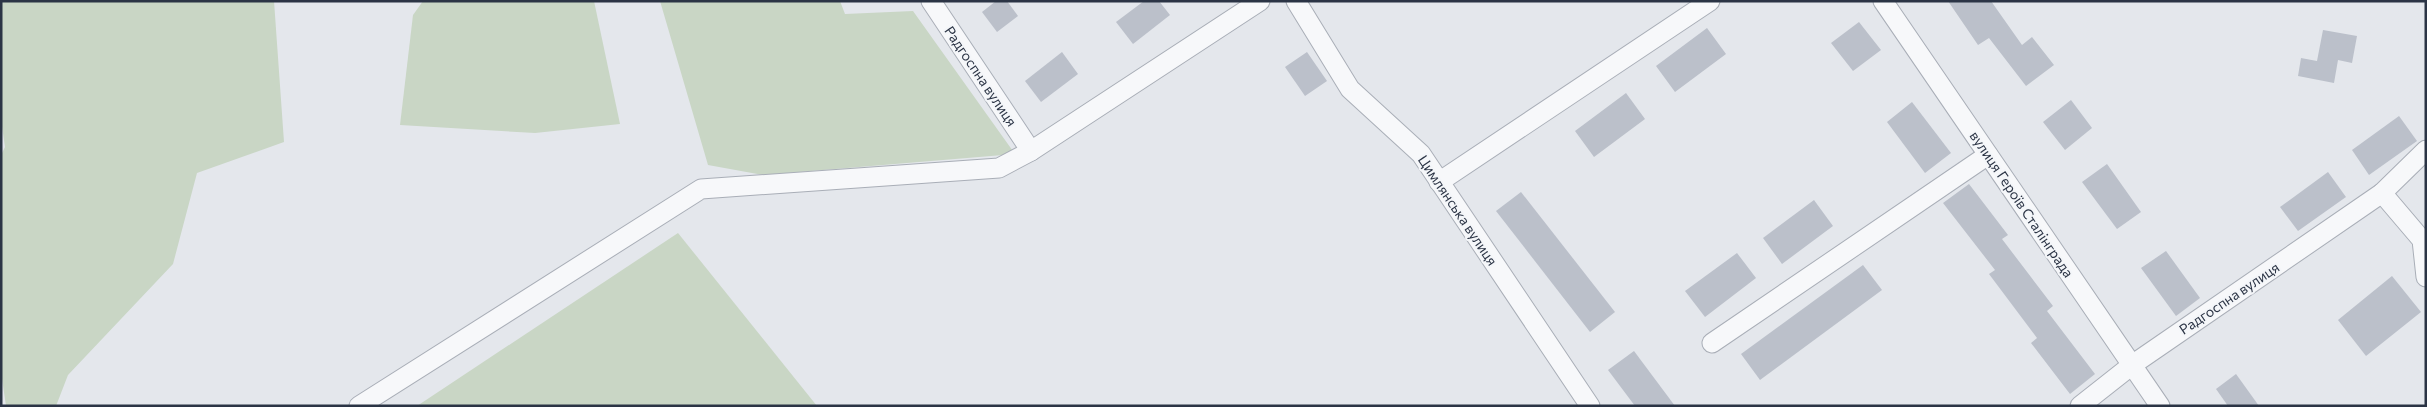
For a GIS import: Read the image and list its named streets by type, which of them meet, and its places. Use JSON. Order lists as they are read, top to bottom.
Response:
{
  "streets": {
    "street": ["Радгоспна вулиця", "вулиця Героїв Сталінграда", "Цимлянська вулиця"]
  },
  "crossings": [
    ["Радгоспна вулиця", "вулиця Героїв Сталінграда"]
  ]
}
